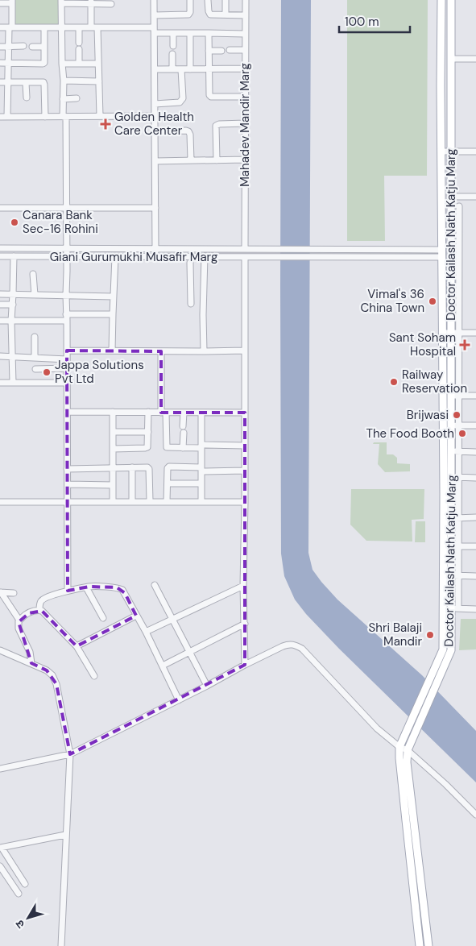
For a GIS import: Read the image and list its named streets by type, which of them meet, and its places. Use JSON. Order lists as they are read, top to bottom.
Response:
{
  "streets": {
    "main road": ["Doctor Kailash Nath Katju Marg"],
    "street": ["Mahadev Mandir Marg", "Giani Gurumukhi Musafir Marg"]
  },
  "crossings": [
    ["Mahadev Mandir Marg", "Giani Gurumukhi Musafir Marg"],
    ["Doctor Kailash Nath Katju Marg", "Giani Gurumukhi Musafir Marg"]
  ],
  "places": {
    "health": ["Golden Health Care Center", "Sant Soham Hospital"],
    "other": [
      "Canara Bank Sec-16 Rohini",
      "Vimal's 36 China Town",
      "Jappa Solutions Pvt Ltd",
      "Railway Reservation",
      "Brijwasi",
      "The Food Booth",
      "Shri Balaji Mandir"
    ]
  },
  "scale_bar": "100 m",
  "north": "bottom left"
}
